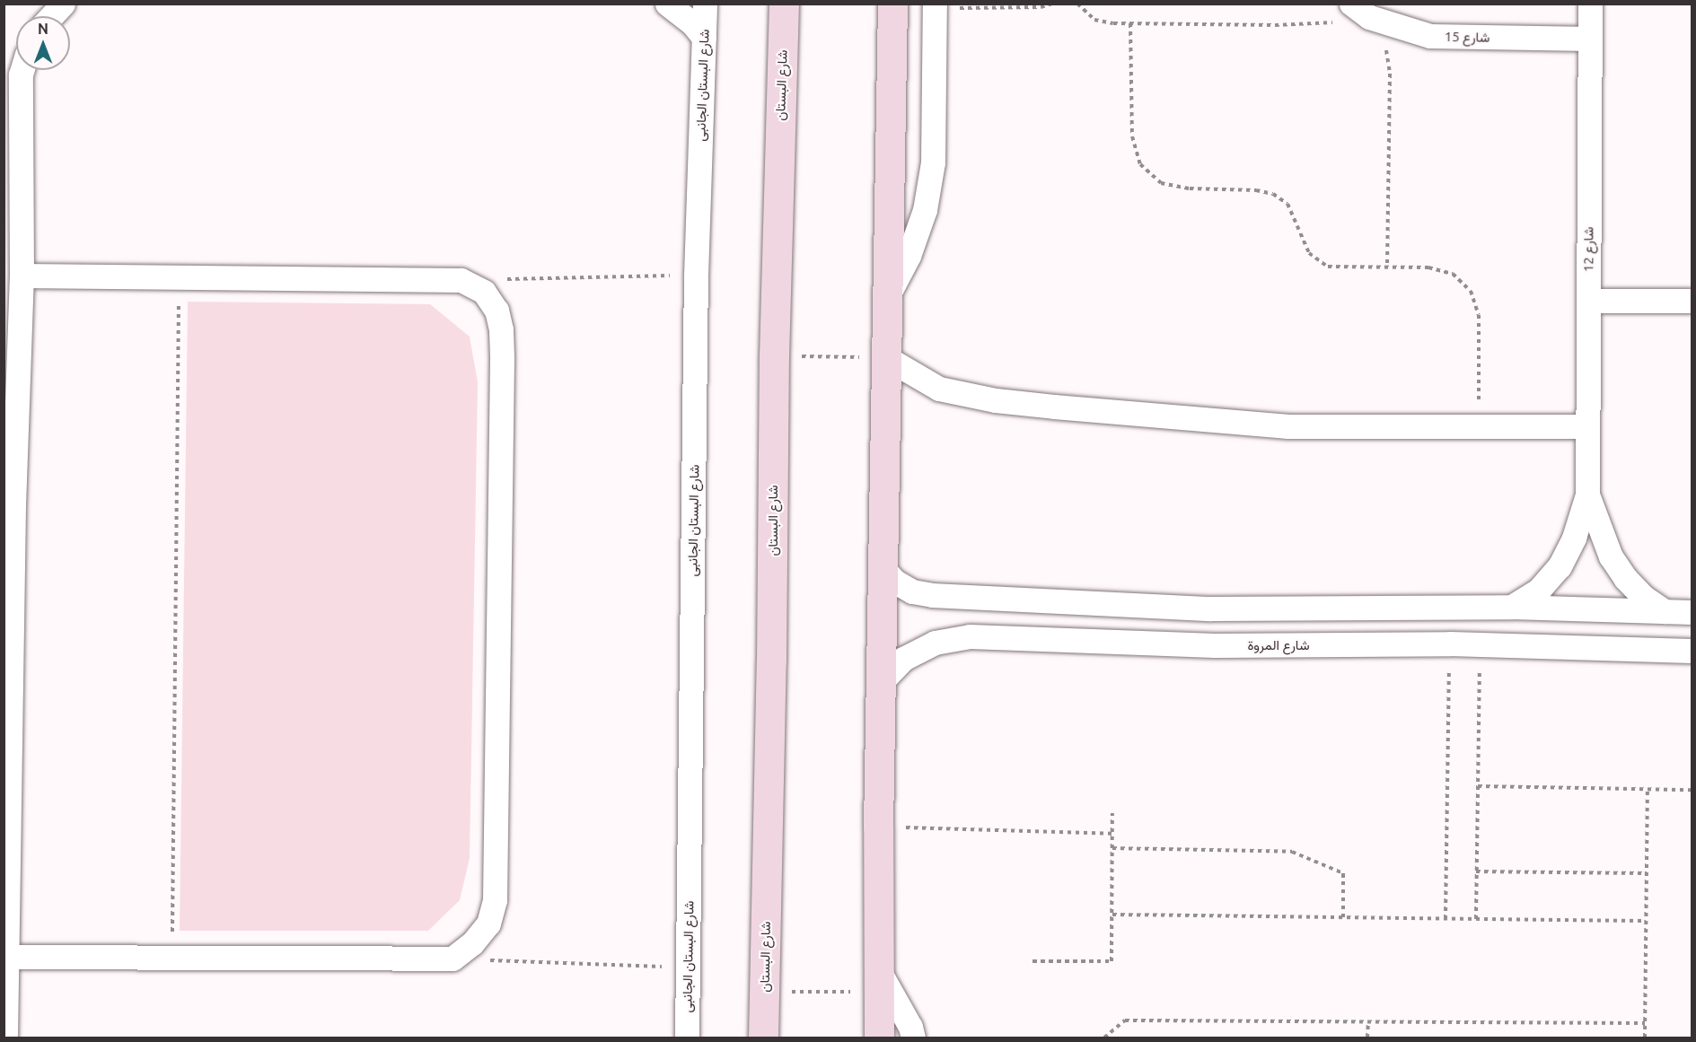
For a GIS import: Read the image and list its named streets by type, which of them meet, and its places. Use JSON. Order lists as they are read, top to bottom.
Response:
{
  "streets": {
    "street": [
      "شارع 15",
      "شارع البستان الجانبى",
      "شارع البستان",
      "شارع 12",
      "شارع المروة"
    ]
  },
  "crossings": [
    ["شارع 15", "شارع 12"]
  ],
  "north": "top"
}
